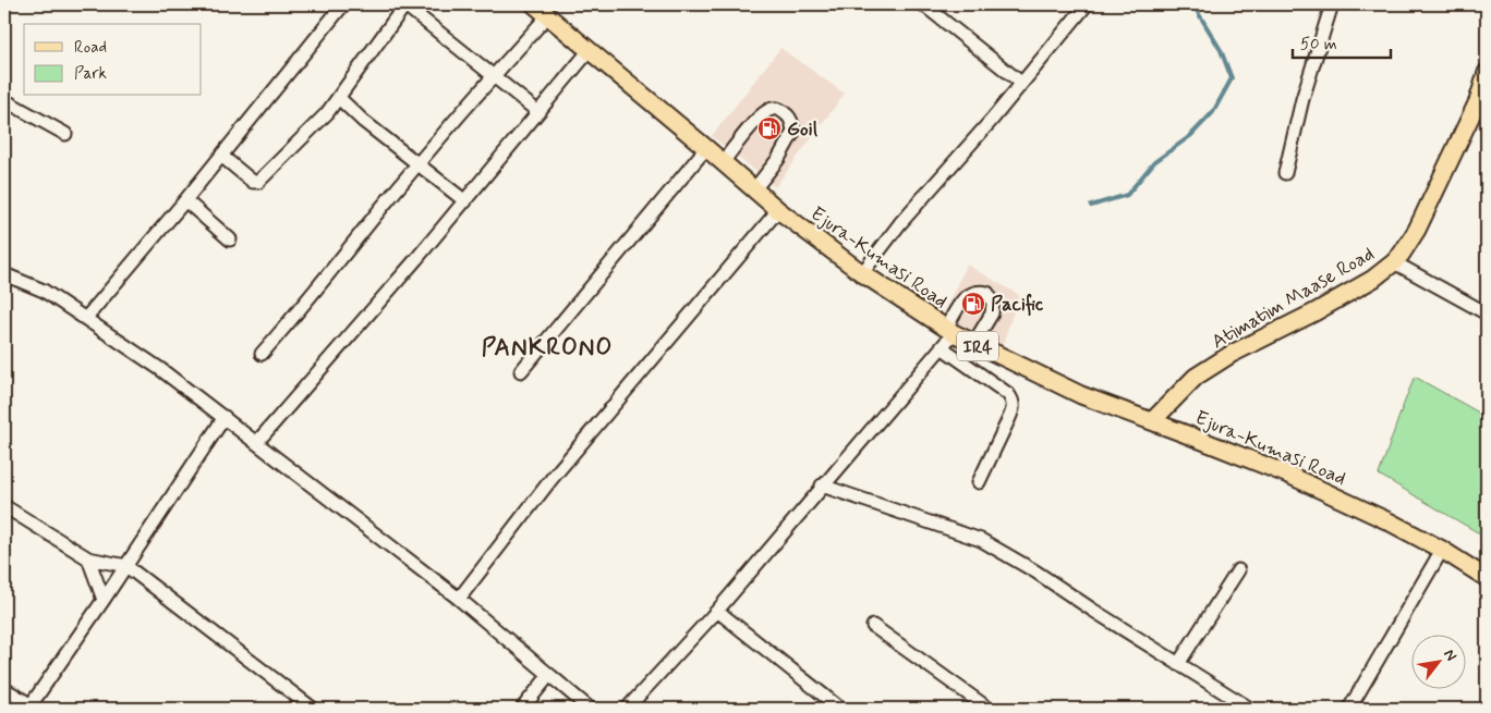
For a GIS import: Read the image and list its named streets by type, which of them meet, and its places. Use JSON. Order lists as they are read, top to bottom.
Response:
{
  "streets": {
    "main road": ["Ejura-Kumasi Road", "Atimatim Maase Road", "IR4"]
  },
  "crossings": [
    ["Ejura-Kumasi Road", "Atimatim Maase Road"]
  ],
  "districts": ["PANKRONO"],
  "places": {
    "fuel station": ["Goil", "Pacific"]
  },
  "legend": ["Road", "Park"],
  "scale_bar": "50 m",
  "north": "top right"
}
